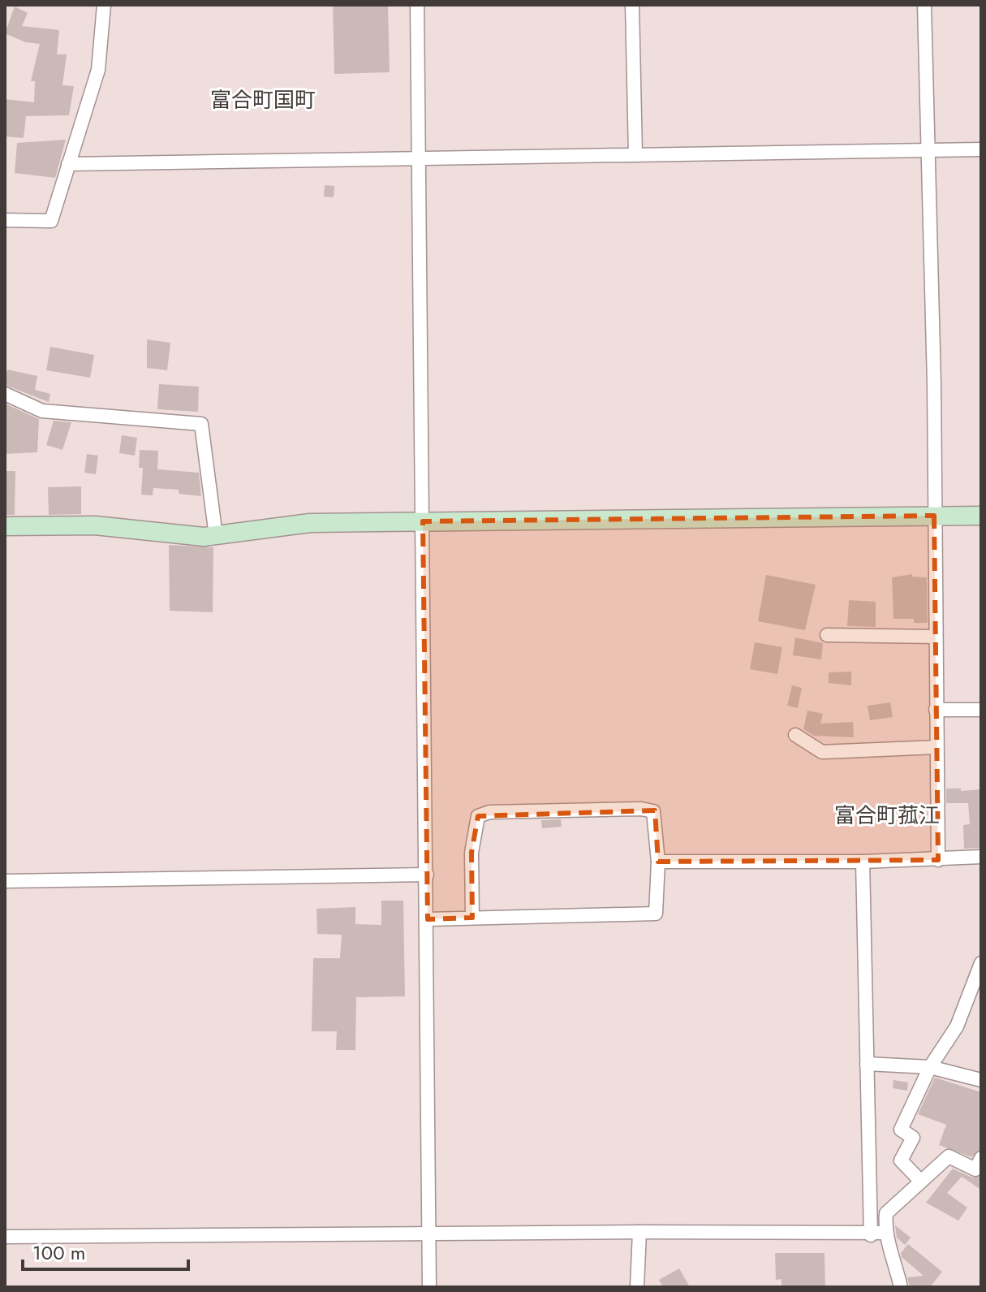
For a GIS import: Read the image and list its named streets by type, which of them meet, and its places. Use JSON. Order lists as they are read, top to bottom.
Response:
{
  "districts": ["富合町国町", "富合町菰江"],
  "scale_bar": "100 m"
}
